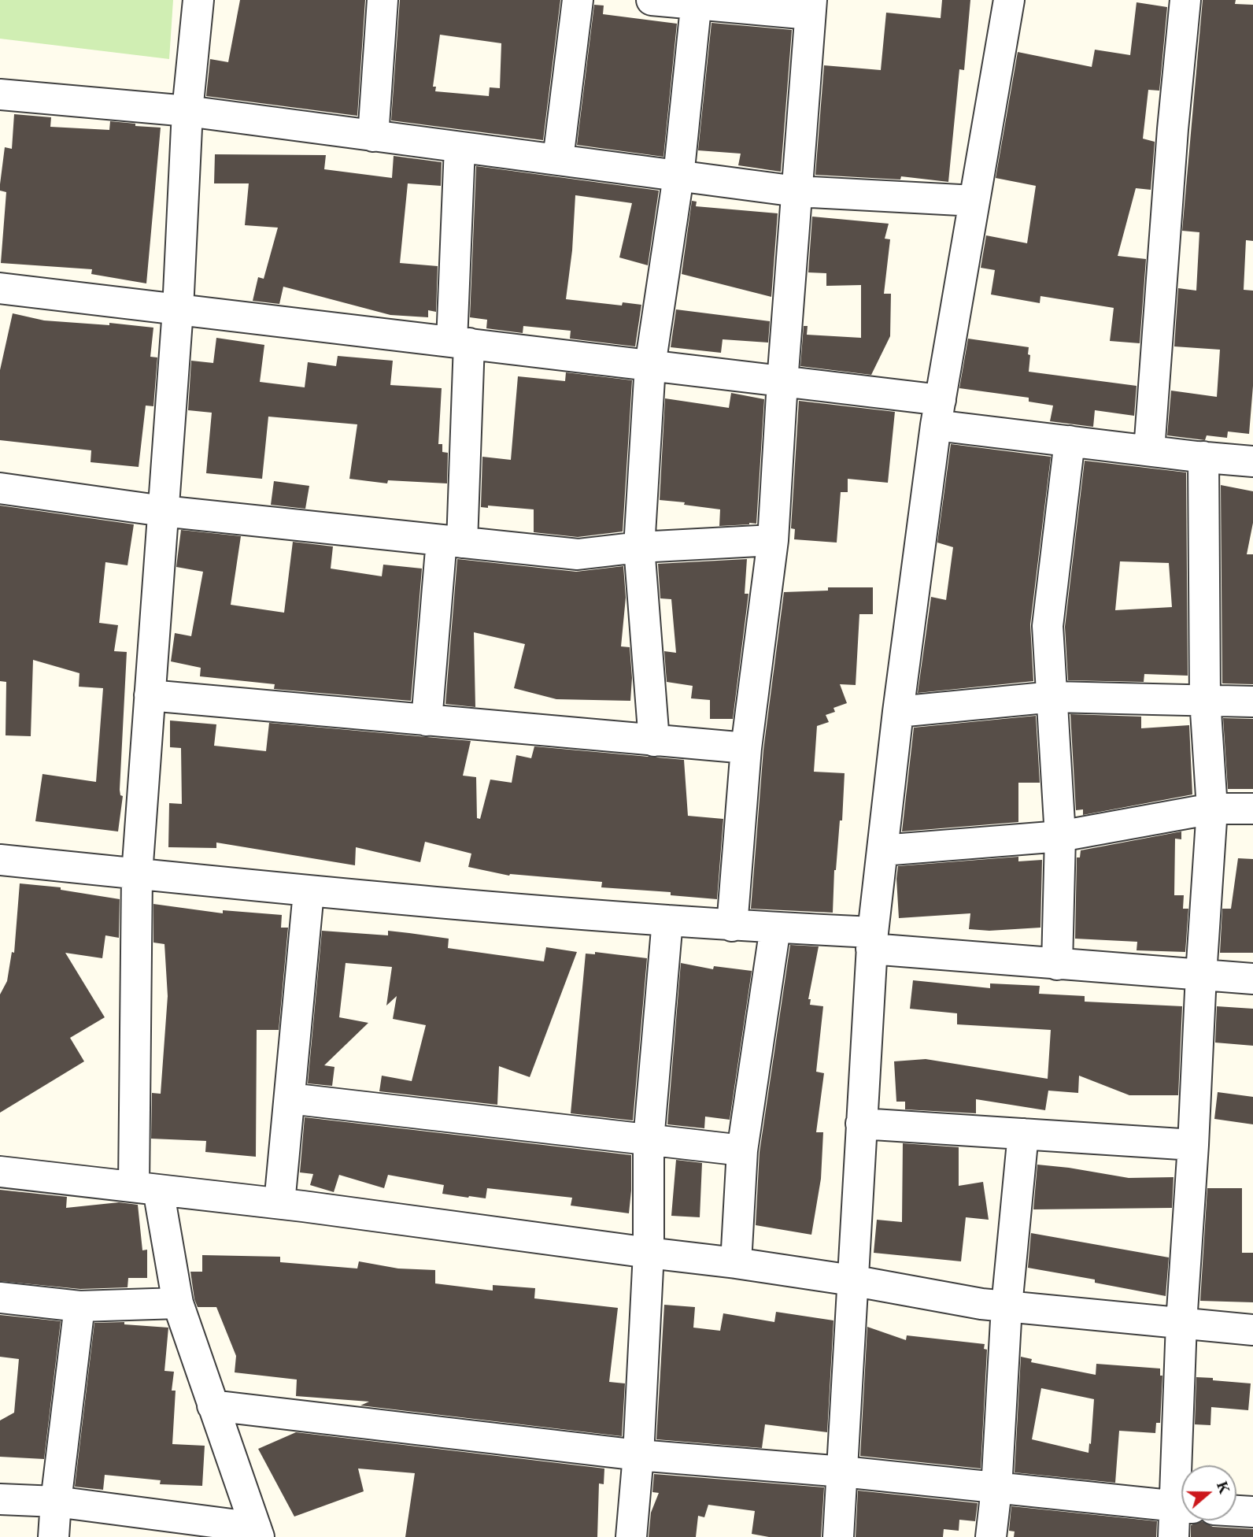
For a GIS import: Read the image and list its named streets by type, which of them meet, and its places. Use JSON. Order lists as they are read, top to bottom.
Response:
{
  "north": "right"
}
